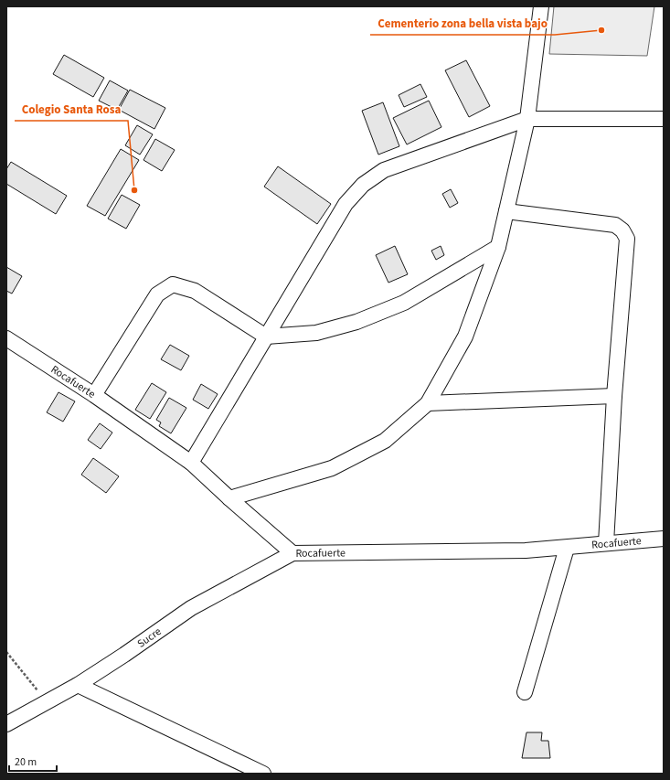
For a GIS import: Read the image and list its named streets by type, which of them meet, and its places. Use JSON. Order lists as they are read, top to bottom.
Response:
{
  "streets": {
    "street": ["Rocafuerte", "Sucre"]
  },
  "crossings": [
    ["Rocafuerte", "Sucre"]
  ],
  "places": ["Cementerio zona bella vista bajo", "Colegio Santa Rosa"],
  "scale_bar": "20 m"
}
